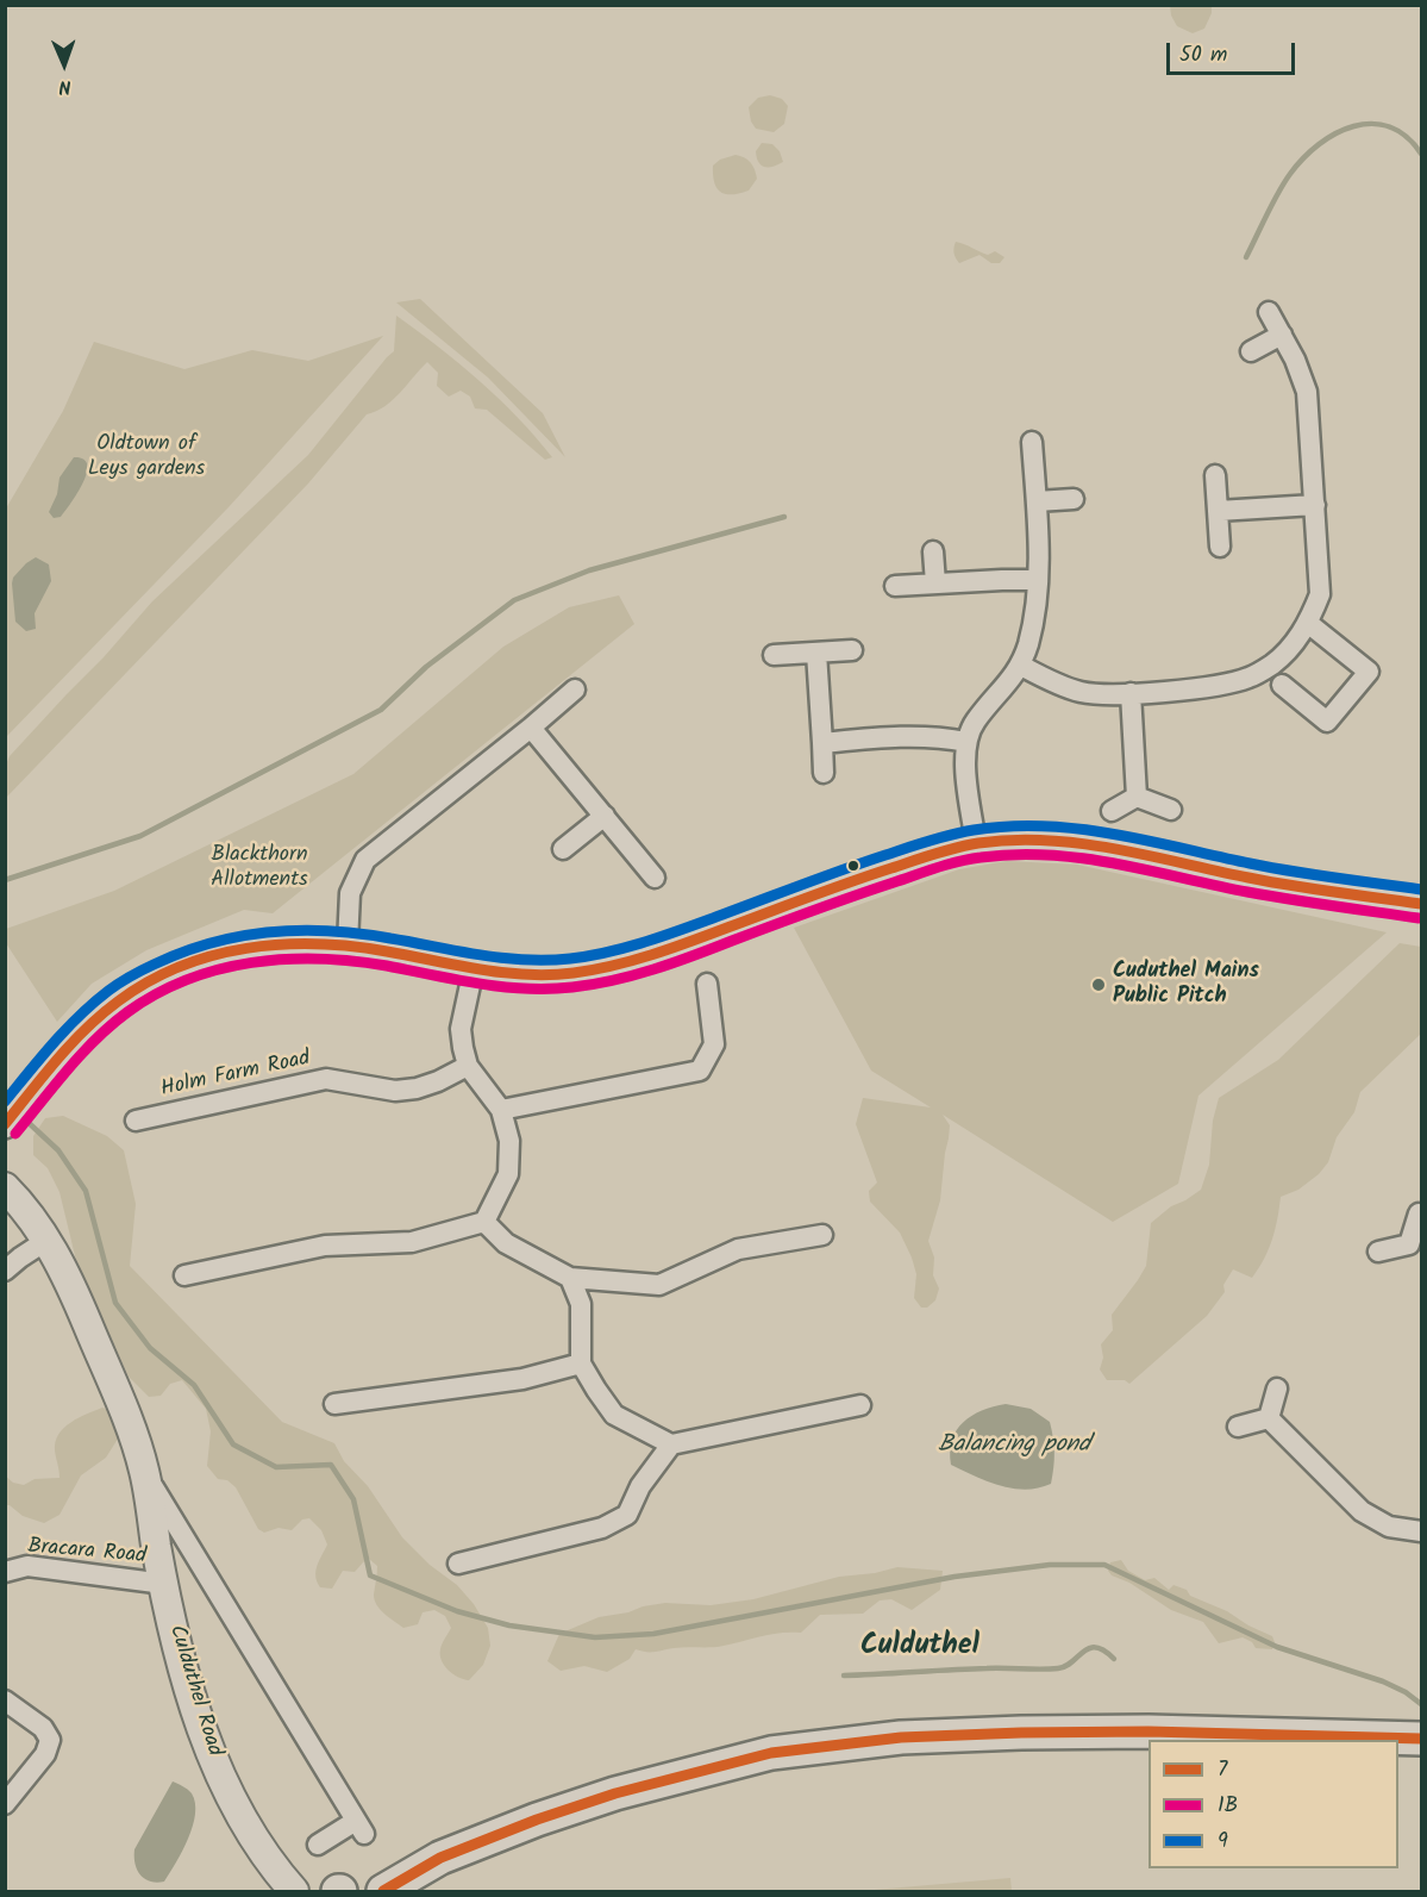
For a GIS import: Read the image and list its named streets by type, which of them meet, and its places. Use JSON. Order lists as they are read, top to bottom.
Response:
{
  "streets": {
    "main road": ["Culduthel Road"],
    "street": ["Holm Farm Road", "Bracara Road"]
  },
  "crossings": [
    ["Bracara Road", "Culduthel Road"]
  ],
  "districts": ["Culduthel"],
  "water": ["Balancing pond"],
  "parks": ["Oldtown of Leys gardens", "Blackthorn Allotments"],
  "places": ["Cuduthel Mains Public Pitch"],
  "lines": ["transit line 9", "transit line 7", "transit line 1B"],
  "legend": ["7", "1B", "9"],
  "scale_bar": "50 m",
  "north": "bottom"
}
